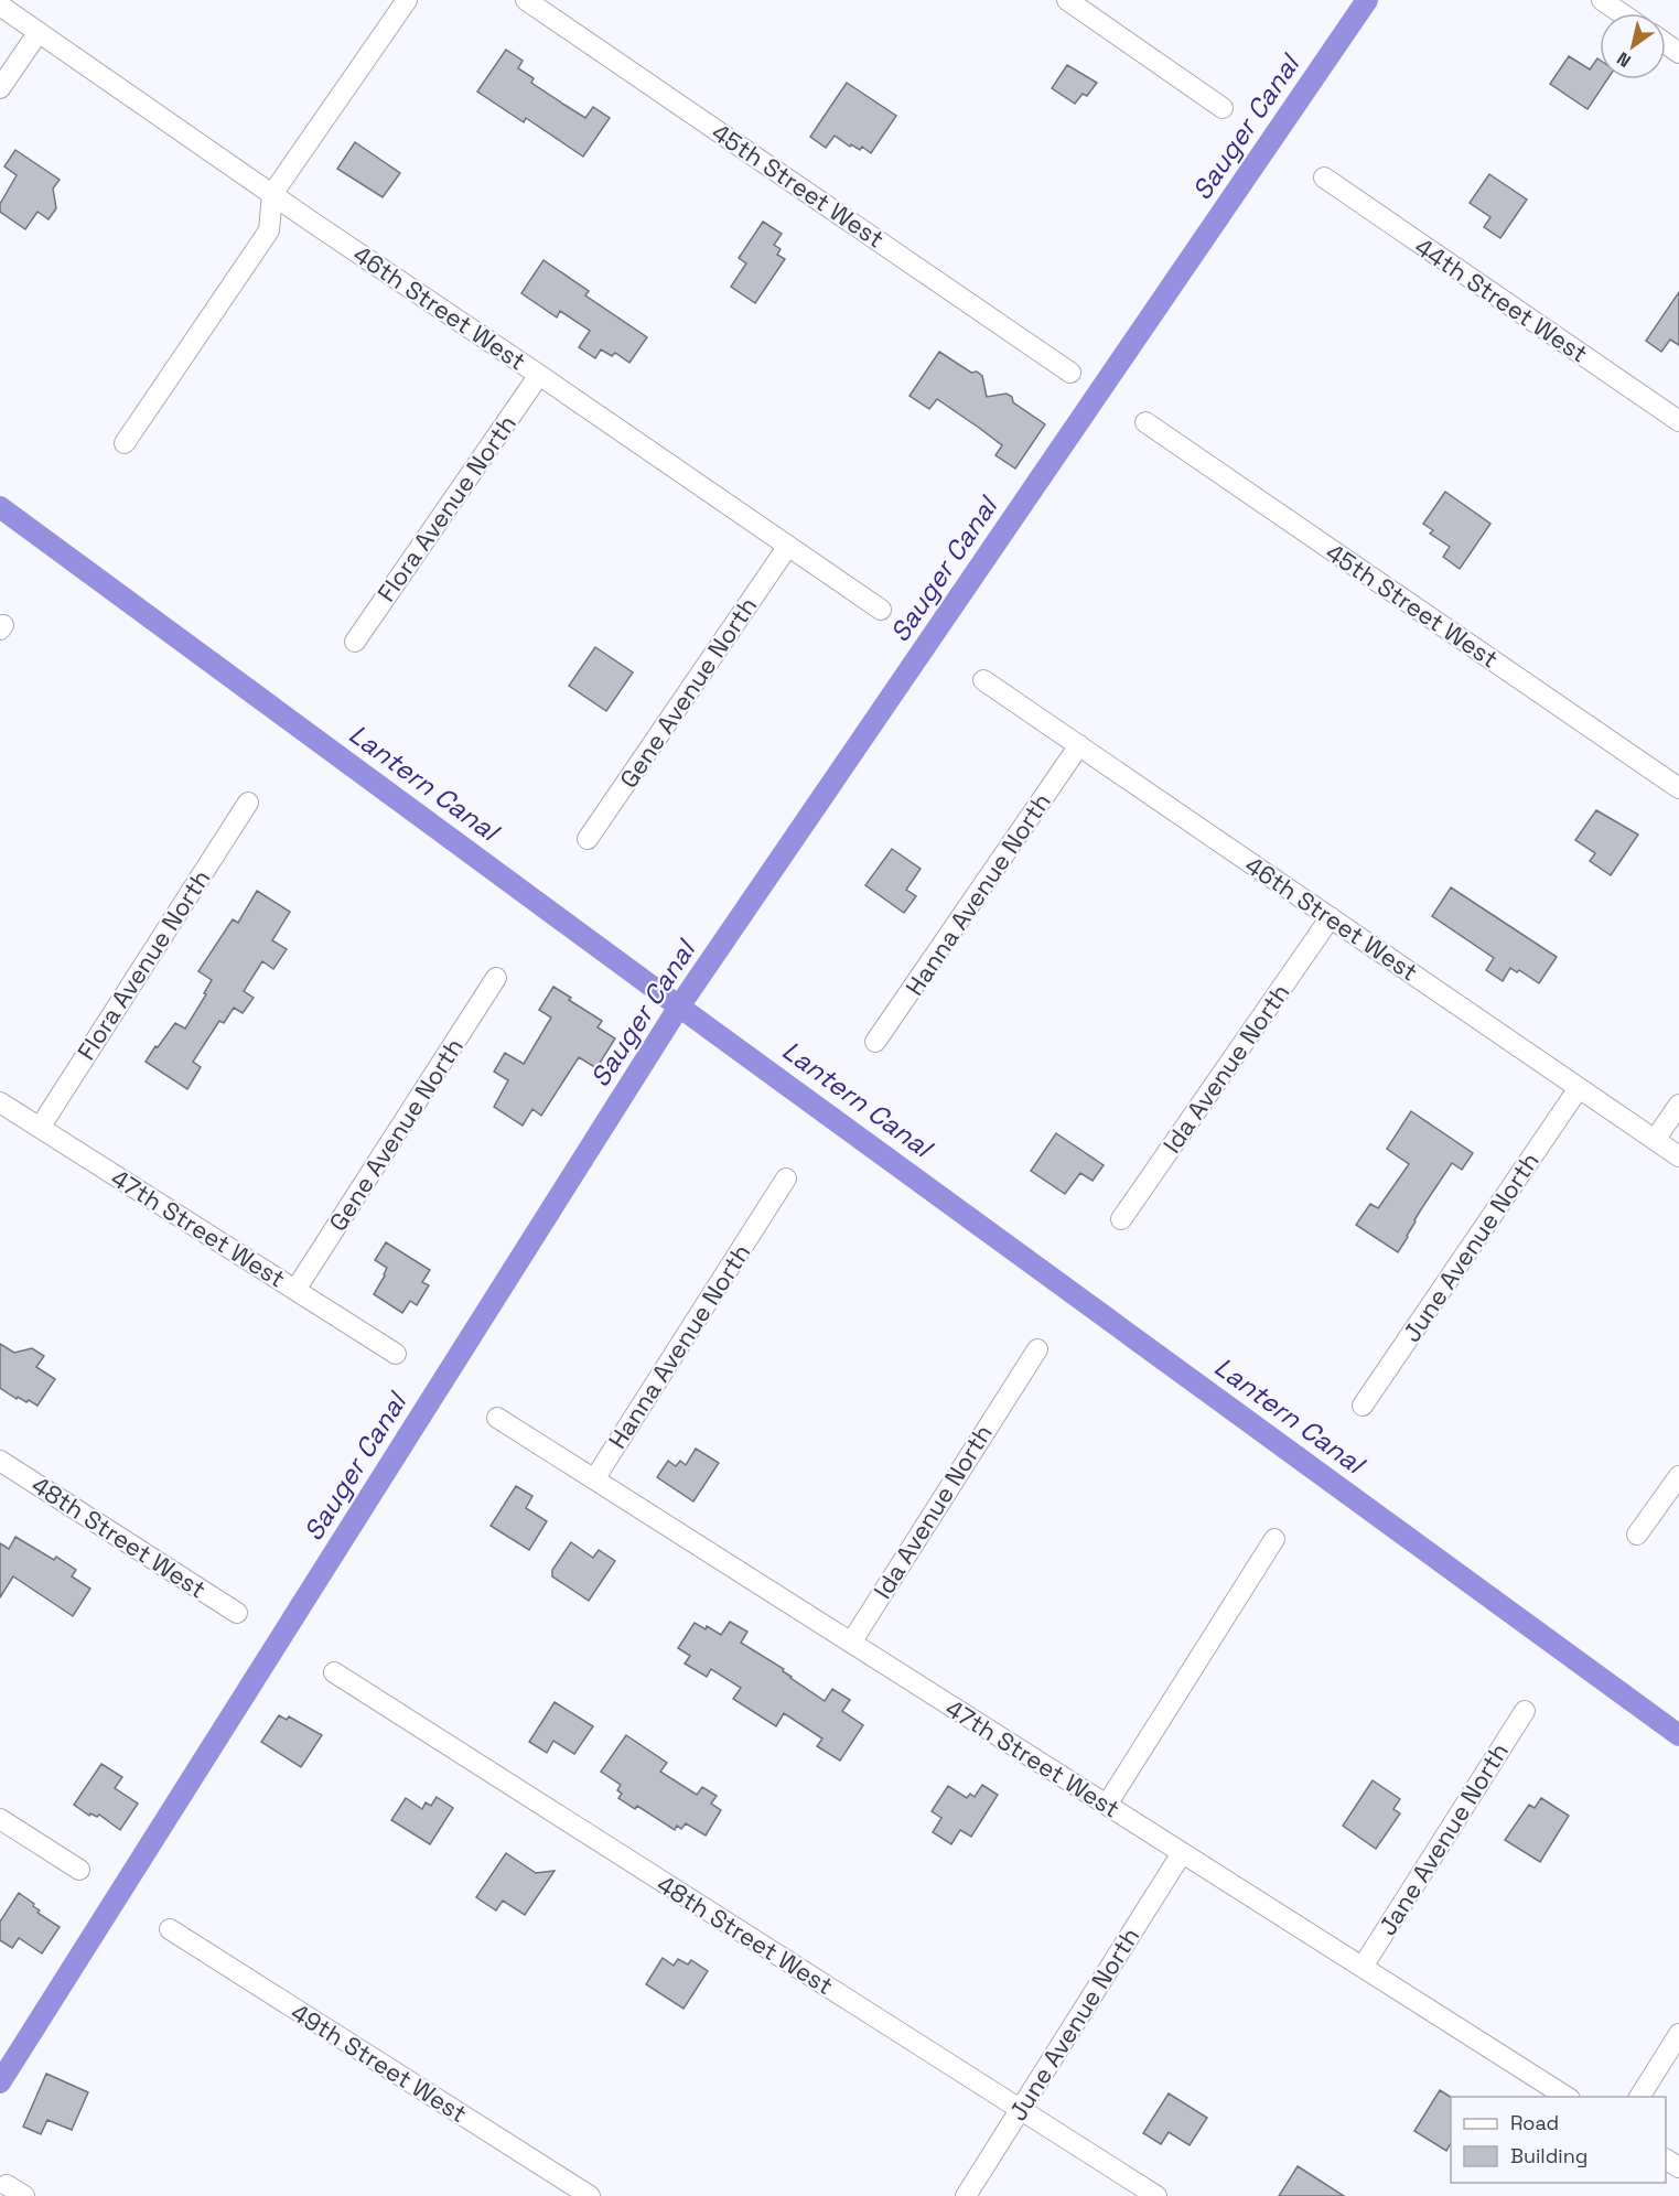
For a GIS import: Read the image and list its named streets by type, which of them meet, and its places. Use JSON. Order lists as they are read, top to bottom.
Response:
{
  "streets": {
    "street": [
      "45th Street West",
      "44th Street West",
      "46th Street West",
      "Flora Avenue North",
      "Gene Avenue North",
      "Hanna Avenue North",
      "Ida Avenue North",
      "47th Street West",
      "June Avenue North",
      "48th Street West",
      "Jane Avenue North",
      "49th Street West"
    ]
  },
  "crossings": [
    ["46th Street West", "Flora Avenue North"],
    ["46th Street West", "Gene Avenue North"],
    ["46th Street West", "Hanna Avenue North"],
    ["46th Street West", "Ida Avenue North"],
    ["46th Street West", "June Avenue North"],
    ["Flora Avenue North", "47th Street West"],
    ["Gene Avenue North", "47th Street West"],
    ["Hanna Avenue North", "47th Street West"],
    ["Ida Avenue North", "47th Street West"],
    ["47th Street West", "June Avenue North"],
    ["47th Street West", "Jane Avenue North"],
    ["June Avenue North", "48th Street West"]
  ],
  "water": ["Sauger Canal", "Lantern Canal"],
  "legend": ["Road", "Building"],
  "north": "bottom left"
}
